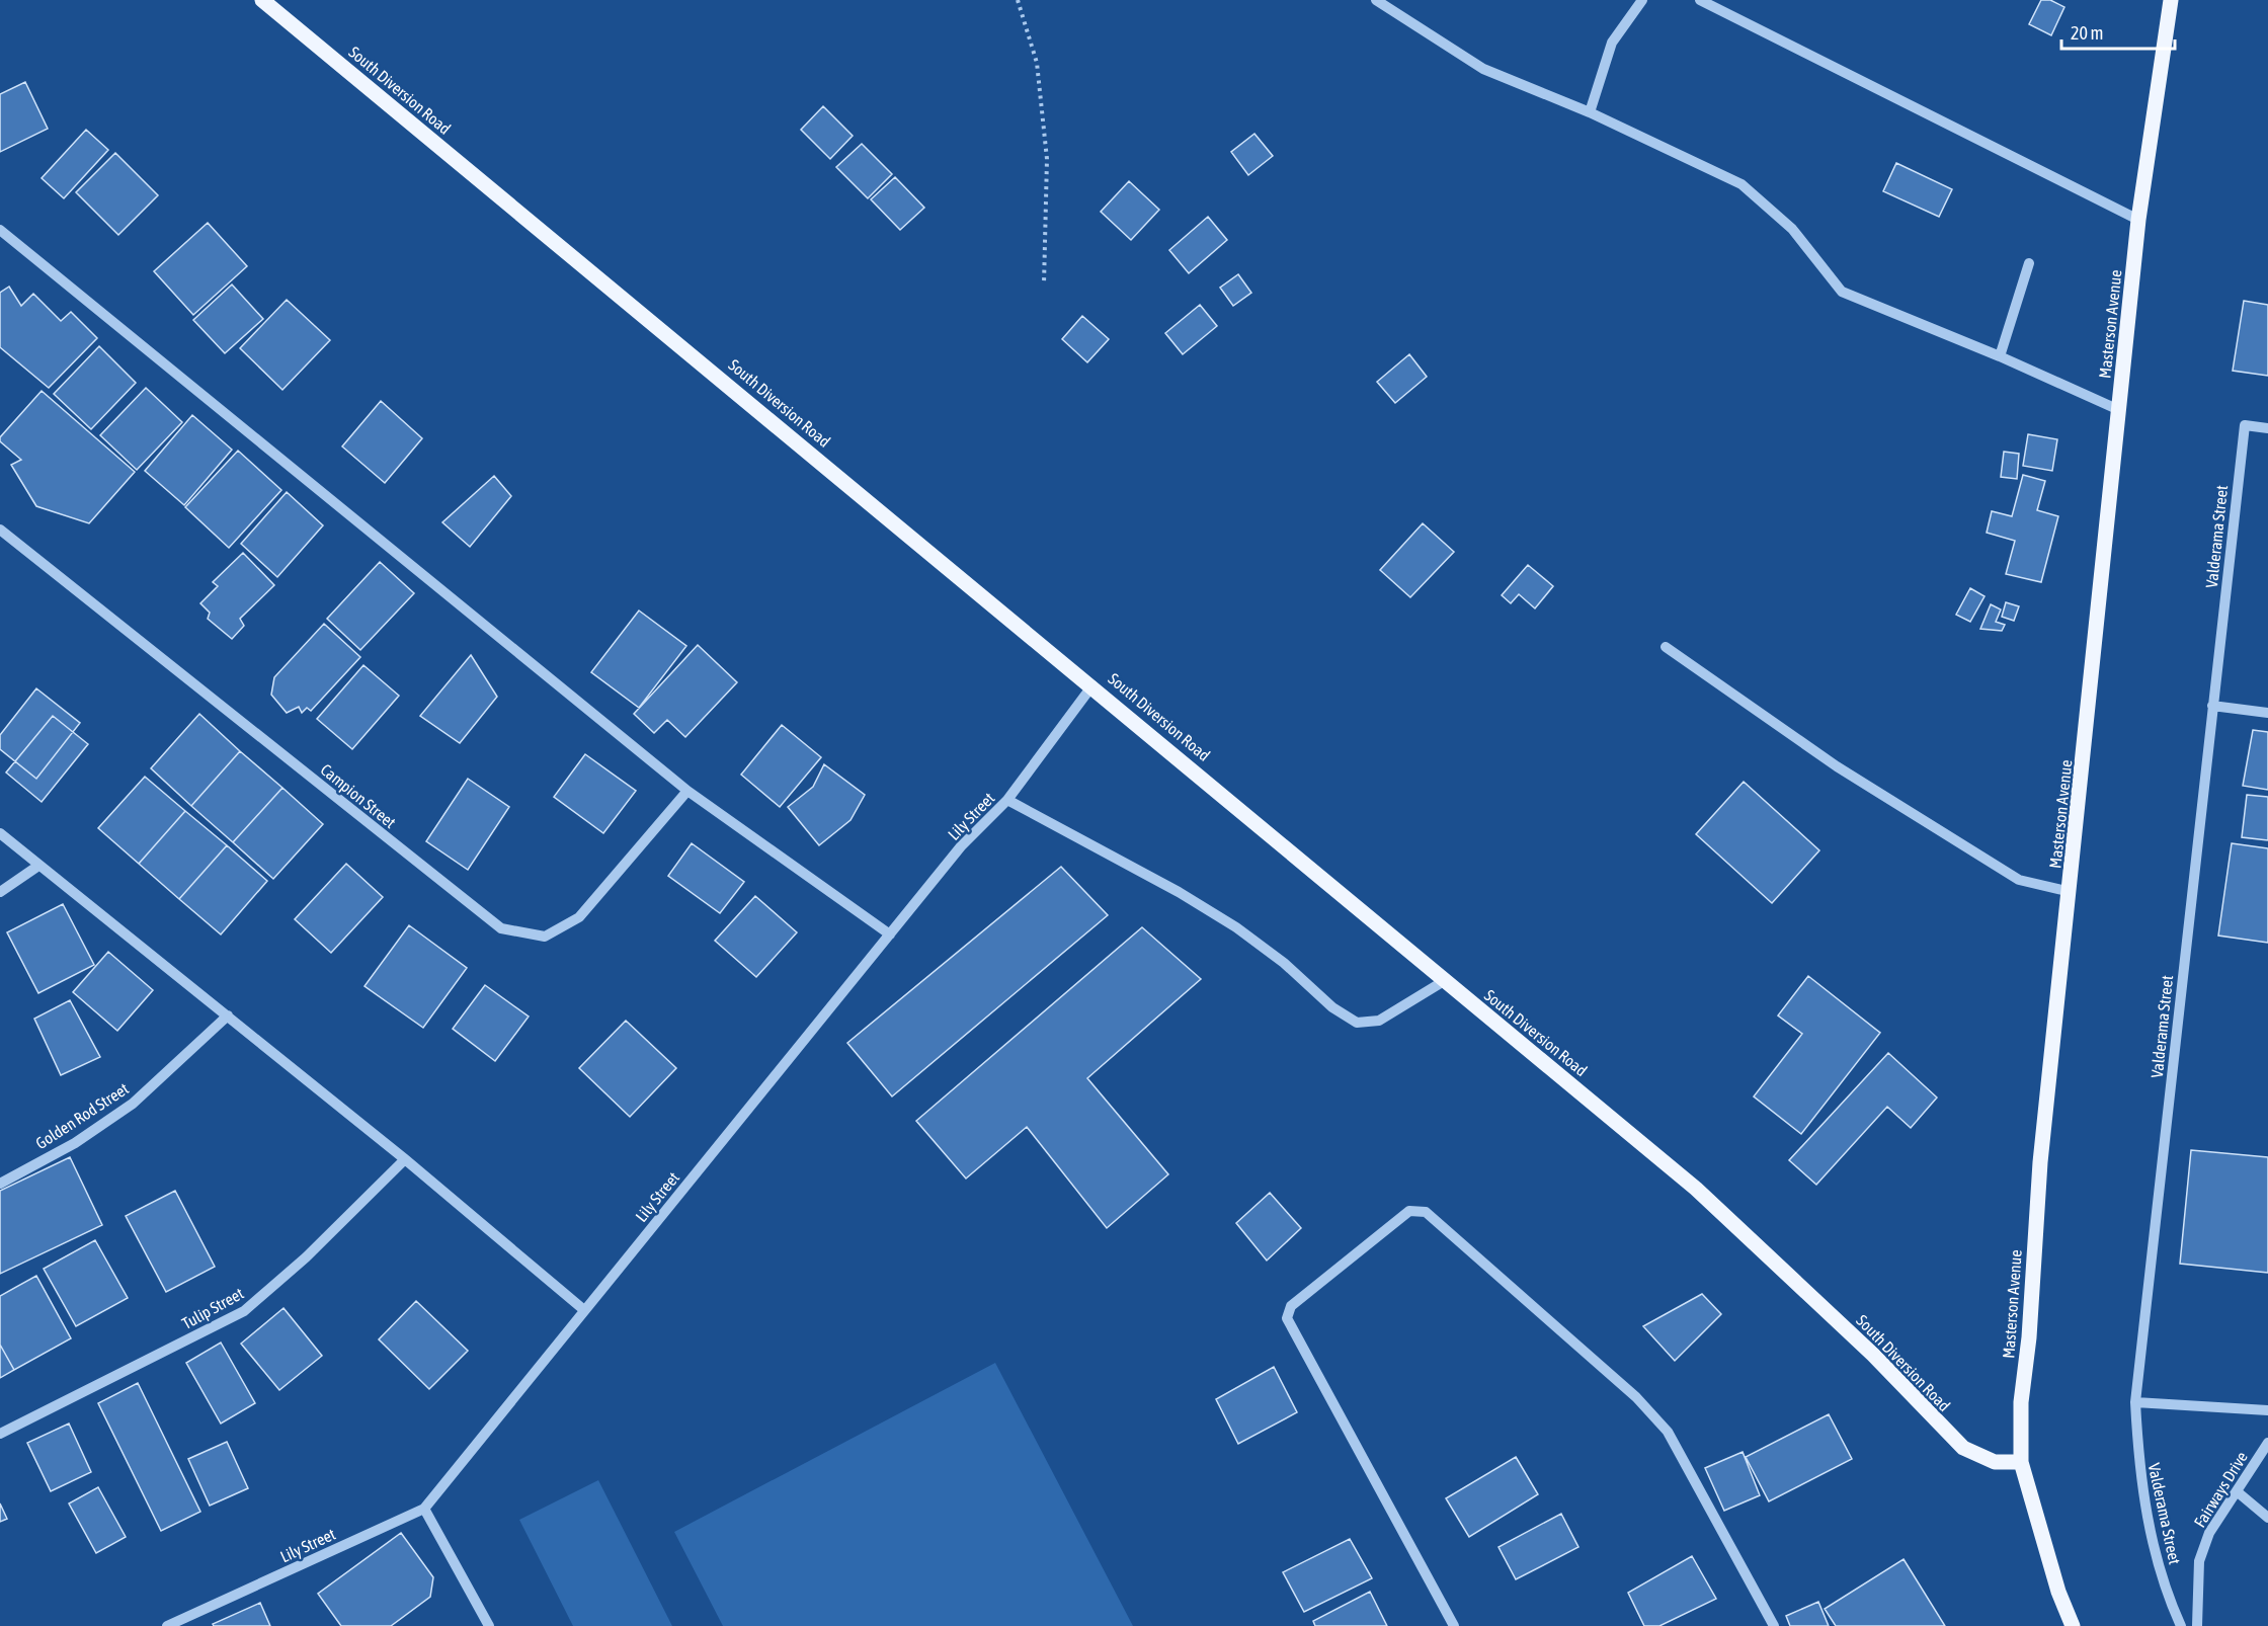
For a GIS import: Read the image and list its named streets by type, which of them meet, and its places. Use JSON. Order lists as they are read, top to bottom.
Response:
{
  "streets": {
    "main road": ["South Diversion Road", "Masterson Avenue"],
    "street": [
      "Valderama Street",
      "Campion Street",
      "Lily Street",
      "Golden Rod Street",
      "Tulip Street",
      "Fairways Drive"
    ]
  },
  "crossings": [
    ["South Diversion Road", "Masterson Avenue"],
    ["South Diversion Road", "Lily Street"]
  ],
  "scale_bar": "20 m"
}
